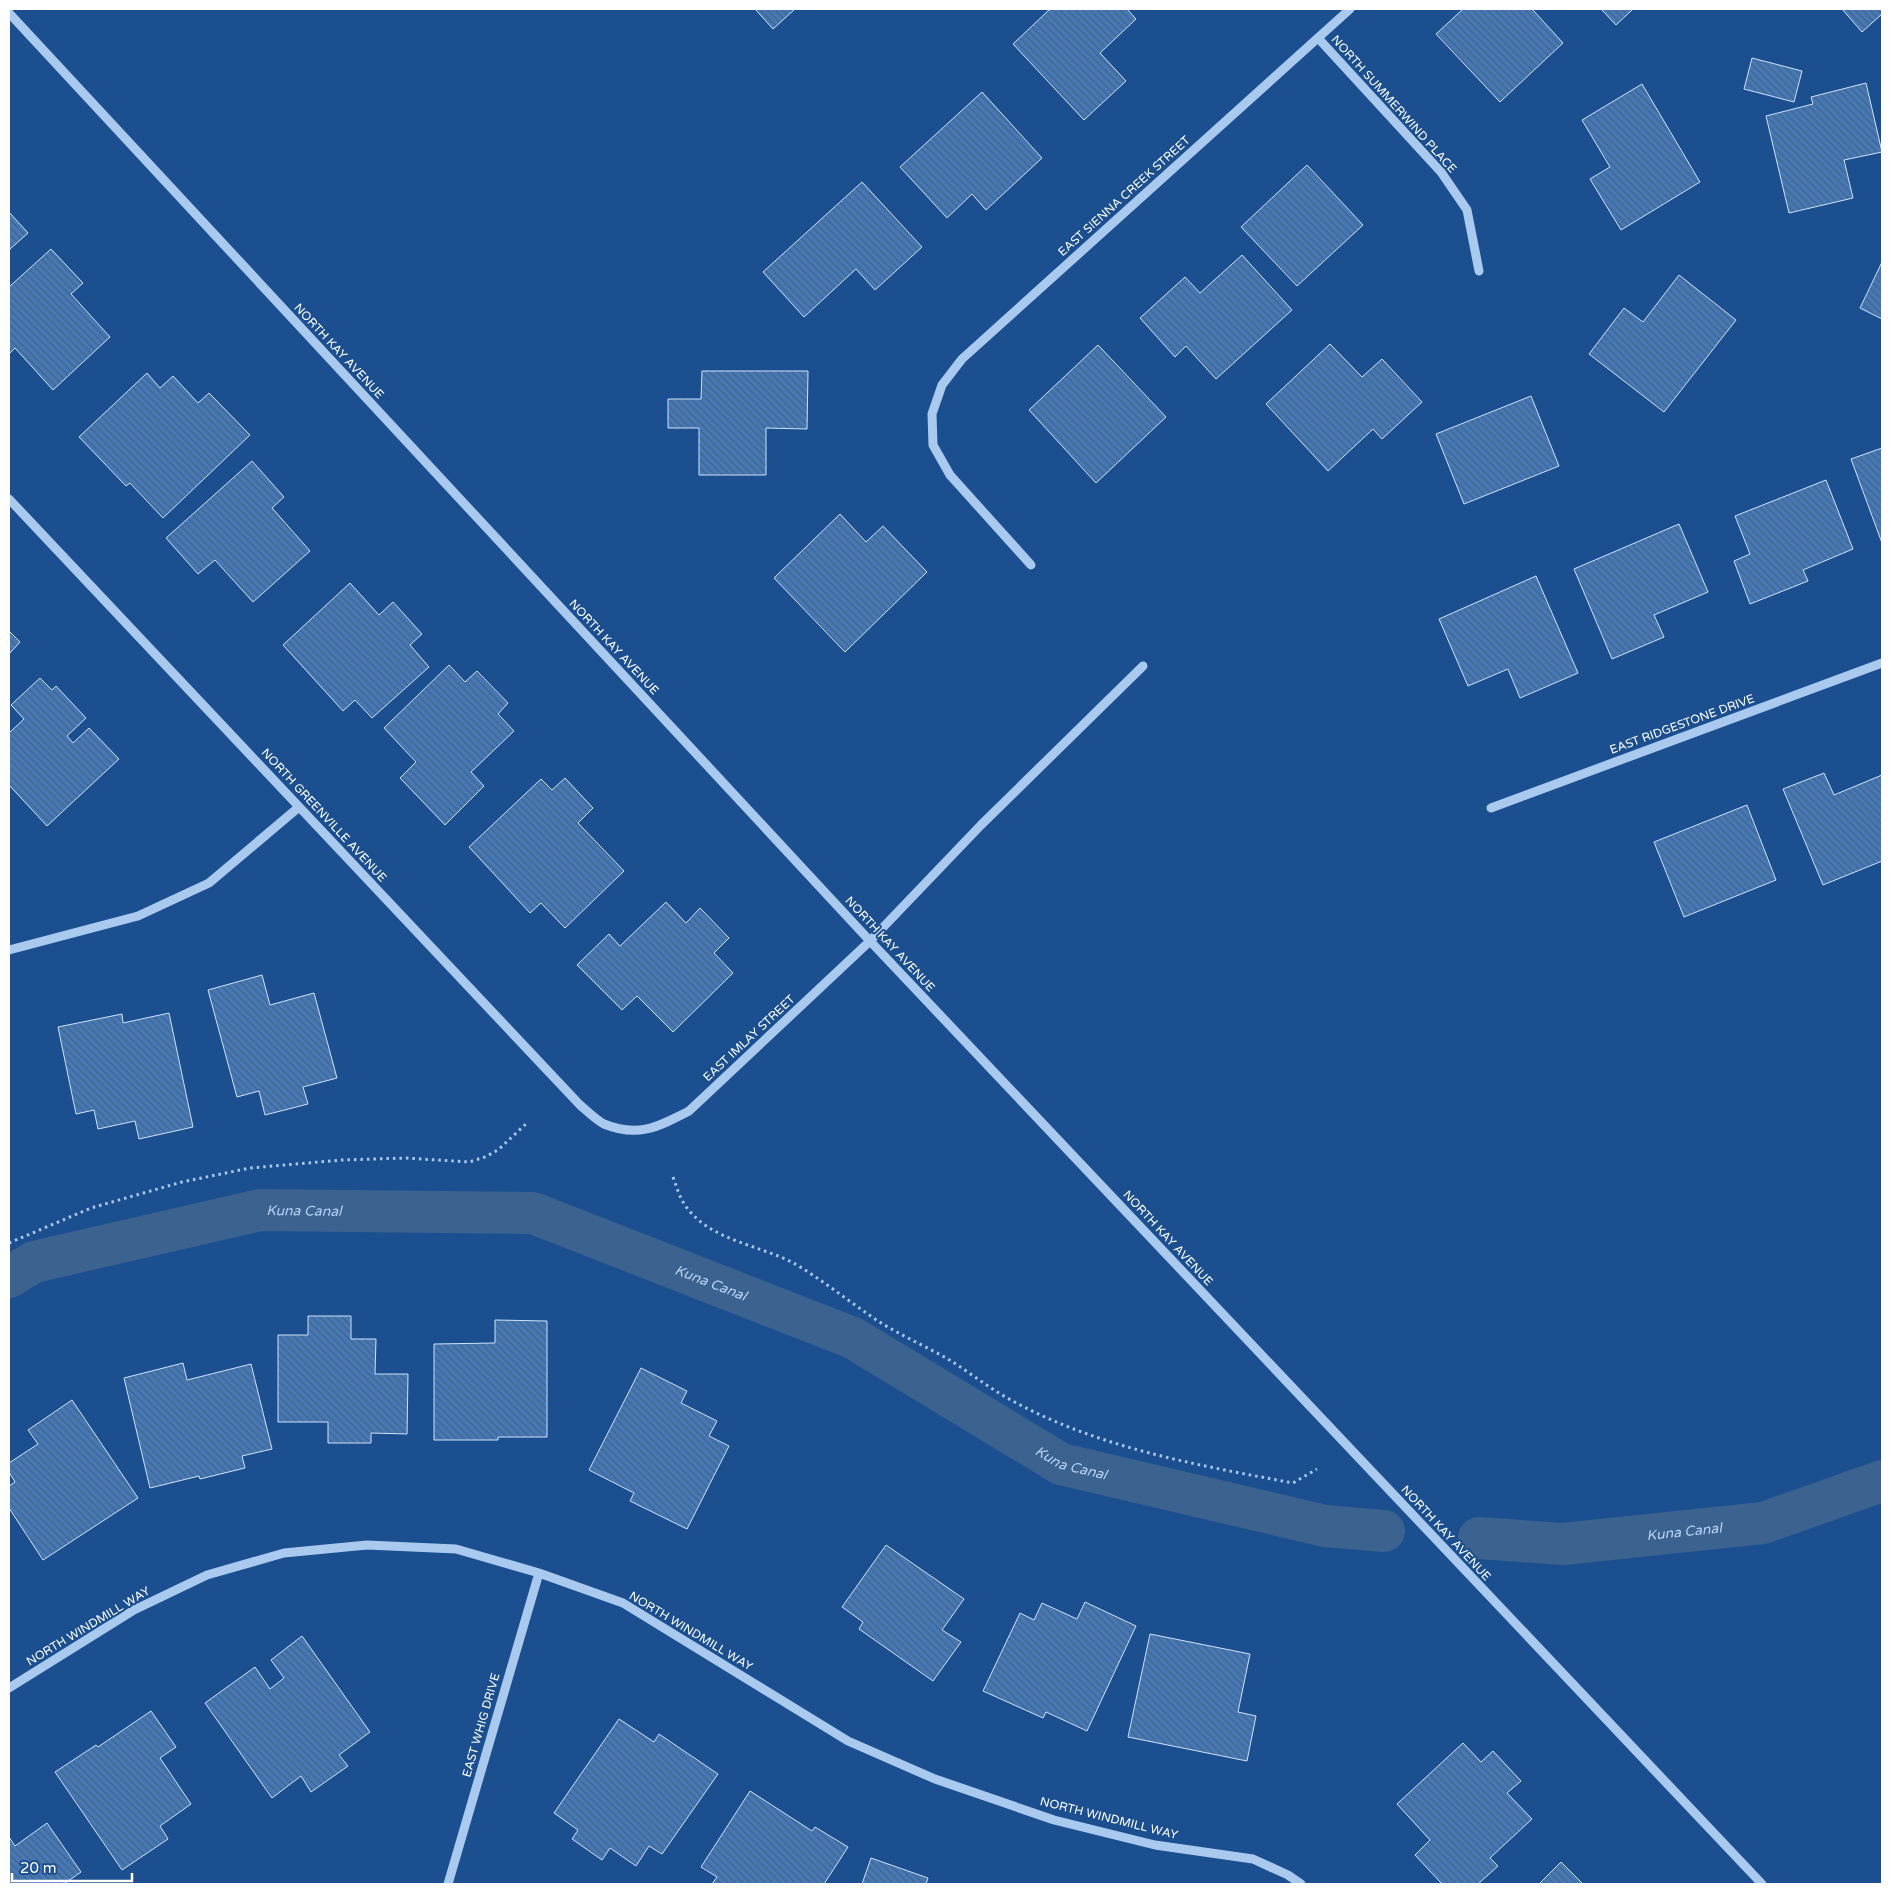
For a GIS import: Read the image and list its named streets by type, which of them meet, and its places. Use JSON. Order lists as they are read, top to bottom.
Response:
{
  "streets": {
    "street": [
      "NORTH SUMMERWIND PLACE",
      "EAST SIENNA CREEK STREET",
      "NORTH KAY AVENUE",
      "EAST RIDGESTONE DRIVE",
      "NORTH GREENVILLE AVENUE",
      "EAST IMLAY STREET",
      "NORTH WINDMILL WAY",
      "EAST WHIG DRIVE"
    ]
  },
  "crossings": [
    ["NORTH SUMMERWIND PLACE", "EAST SIENNA CREEK STREET"],
    ["NORTH KAY AVENUE", "EAST IMLAY STREET"],
    ["NORTH GREENVILLE AVENUE", "EAST IMLAY STREET"],
    ["NORTH WINDMILL WAY", "EAST WHIG DRIVE"]
  ],
  "water": ["Kuna Canal"],
  "scale_bar": "20 m"
}
